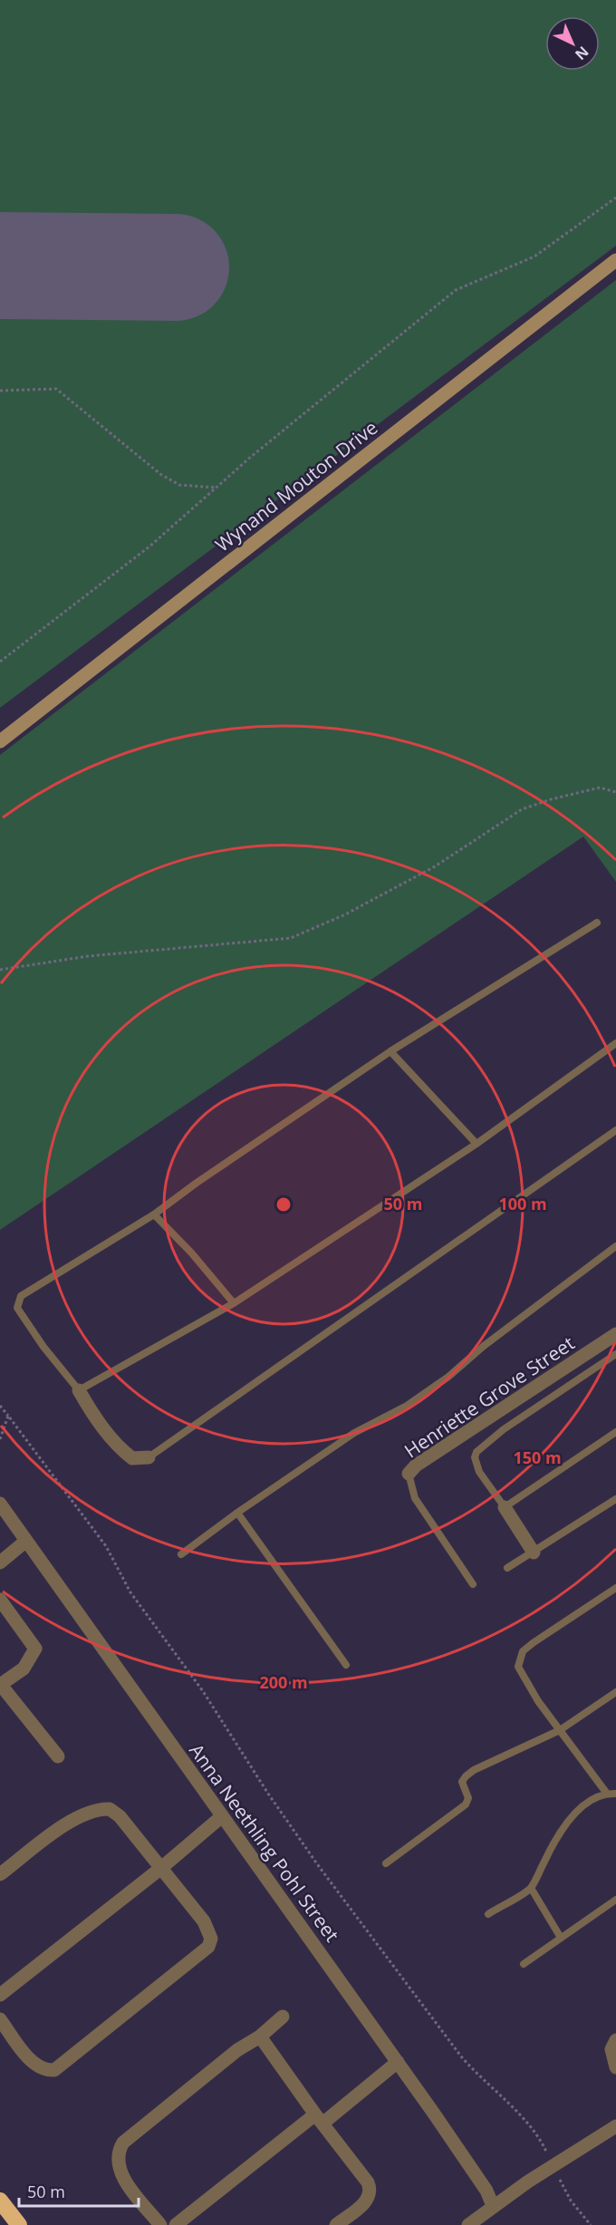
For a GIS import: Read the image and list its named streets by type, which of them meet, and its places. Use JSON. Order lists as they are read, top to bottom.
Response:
{
  "streets": {
    "street": ["Wynand Mouton Drive", "Henriette Grove Street", "Anna Neethling Pohl Street"]
  },
  "scale_bar": "50 m",
  "north": "bottom right",
  "rings": [
    "50 m",
    "100 m",
    "150 m",
    "200 m"
  ]
}
